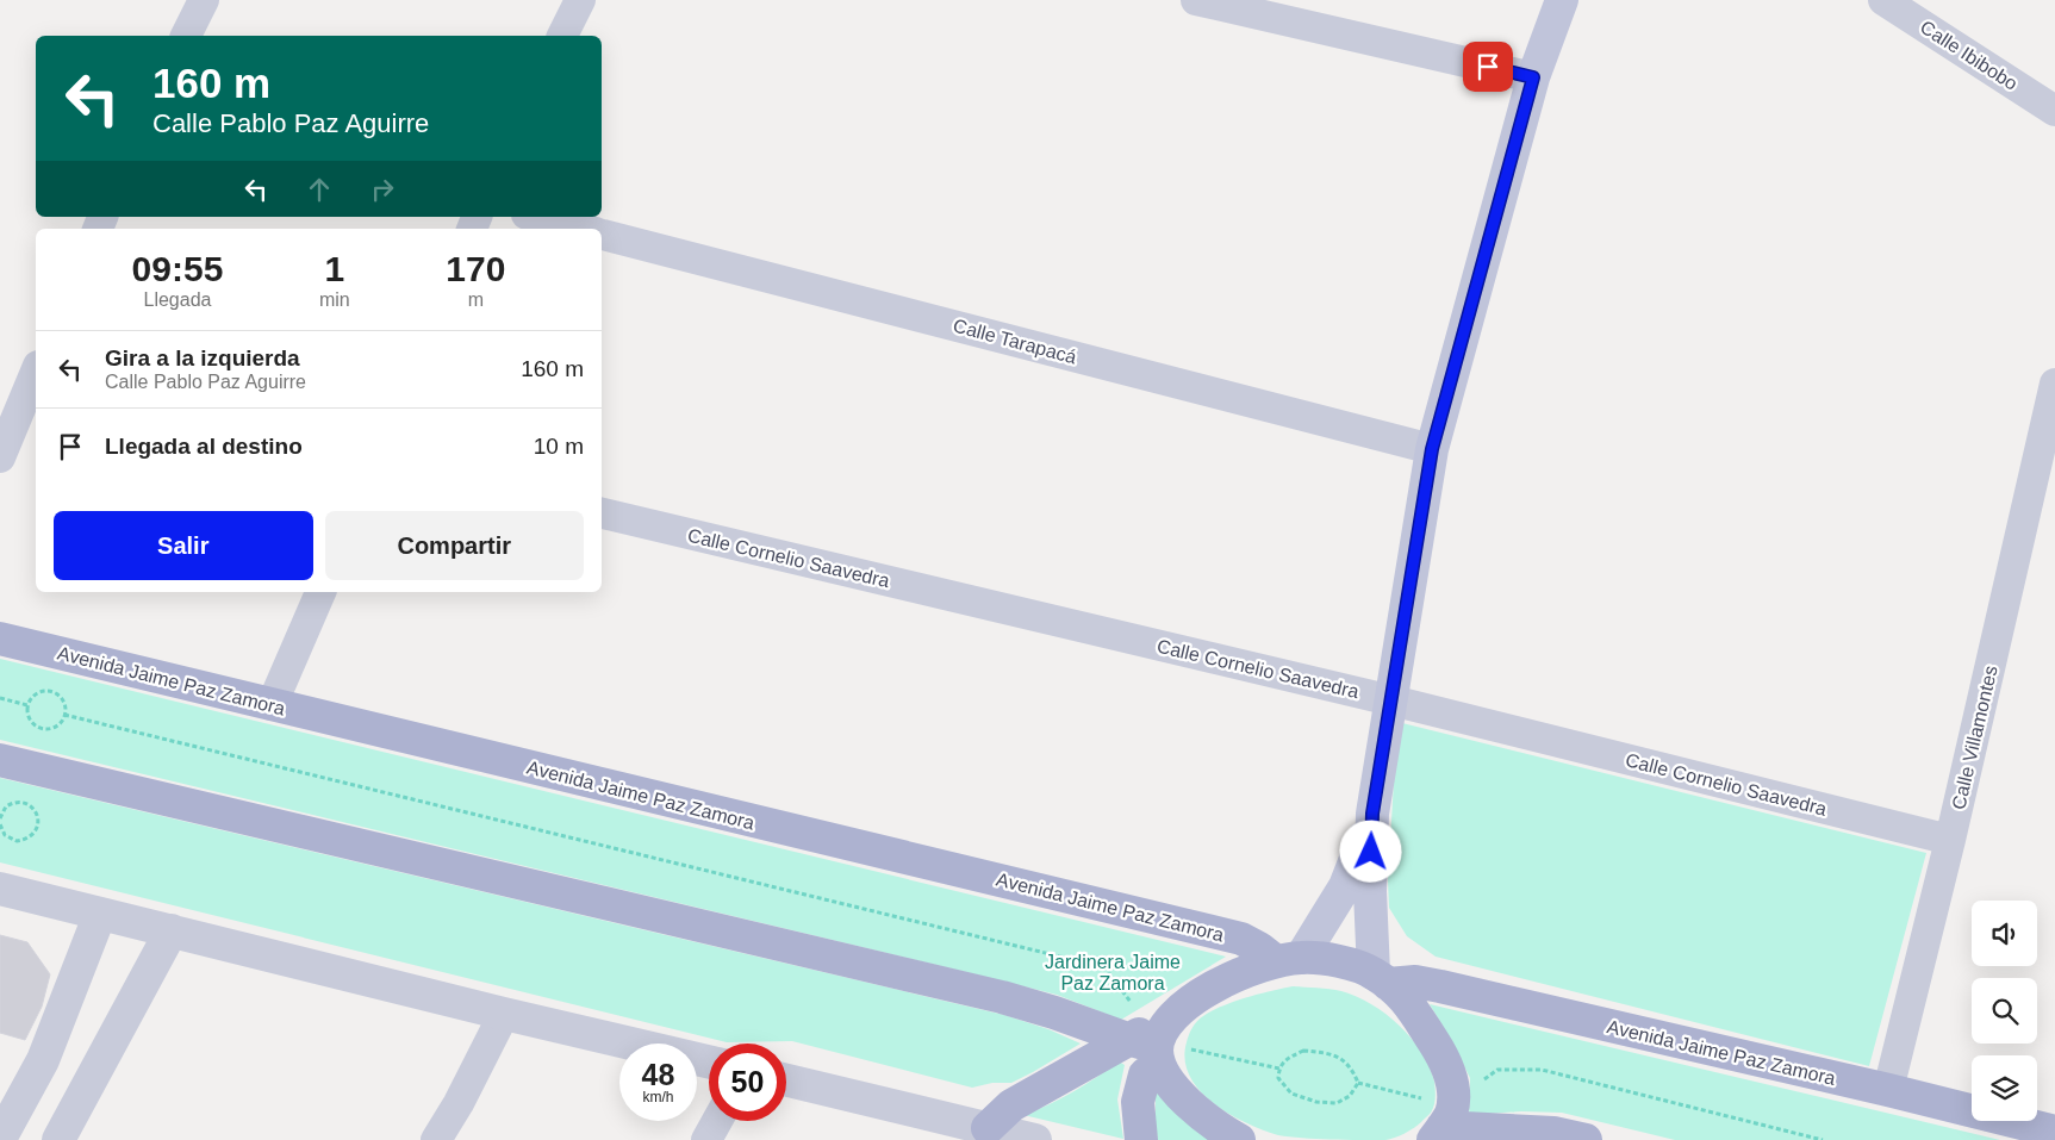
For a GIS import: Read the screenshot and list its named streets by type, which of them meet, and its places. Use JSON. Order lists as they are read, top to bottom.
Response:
{
  "streets": {
    "main road": ["Avenida Jaime Paz Zamora"],
    "street": [
      "Calle Ibibobo",
      "Calle Tarapacá",
      "Calle Cornelio Saavedra",
      "Calle Villamontes"
    ]
  },
  "crossings": [
    ["Calle Cornelio Saavedra", "Calle Villamontes"],
    ["Avenida Jaime Paz Zamora", "Calle Villamontes"]
  ],
  "parks": ["Jardinera Jaime Paz Zamora"],
  "page": {
    "turn": ["160 m", "Calle Pablo Paz Aguirre"],
    "eta": [
      "09:55",
      "Llegada",
      "1",
      "min",
      "170",
      "m"
    ],
    "list": [
      {
        "name": "Gira a la izquierda",
        "note": "Calle Pablo Paz Aguirre",
        "value": "160 m"
      },
      {
        "name": "Llegada al destino",
        "value": "10 m"
      }
    ],
    "buttons": ["Salir", "Compartir"],
    "speed": "48 km/h",
    "limit": "50"
  }
}
